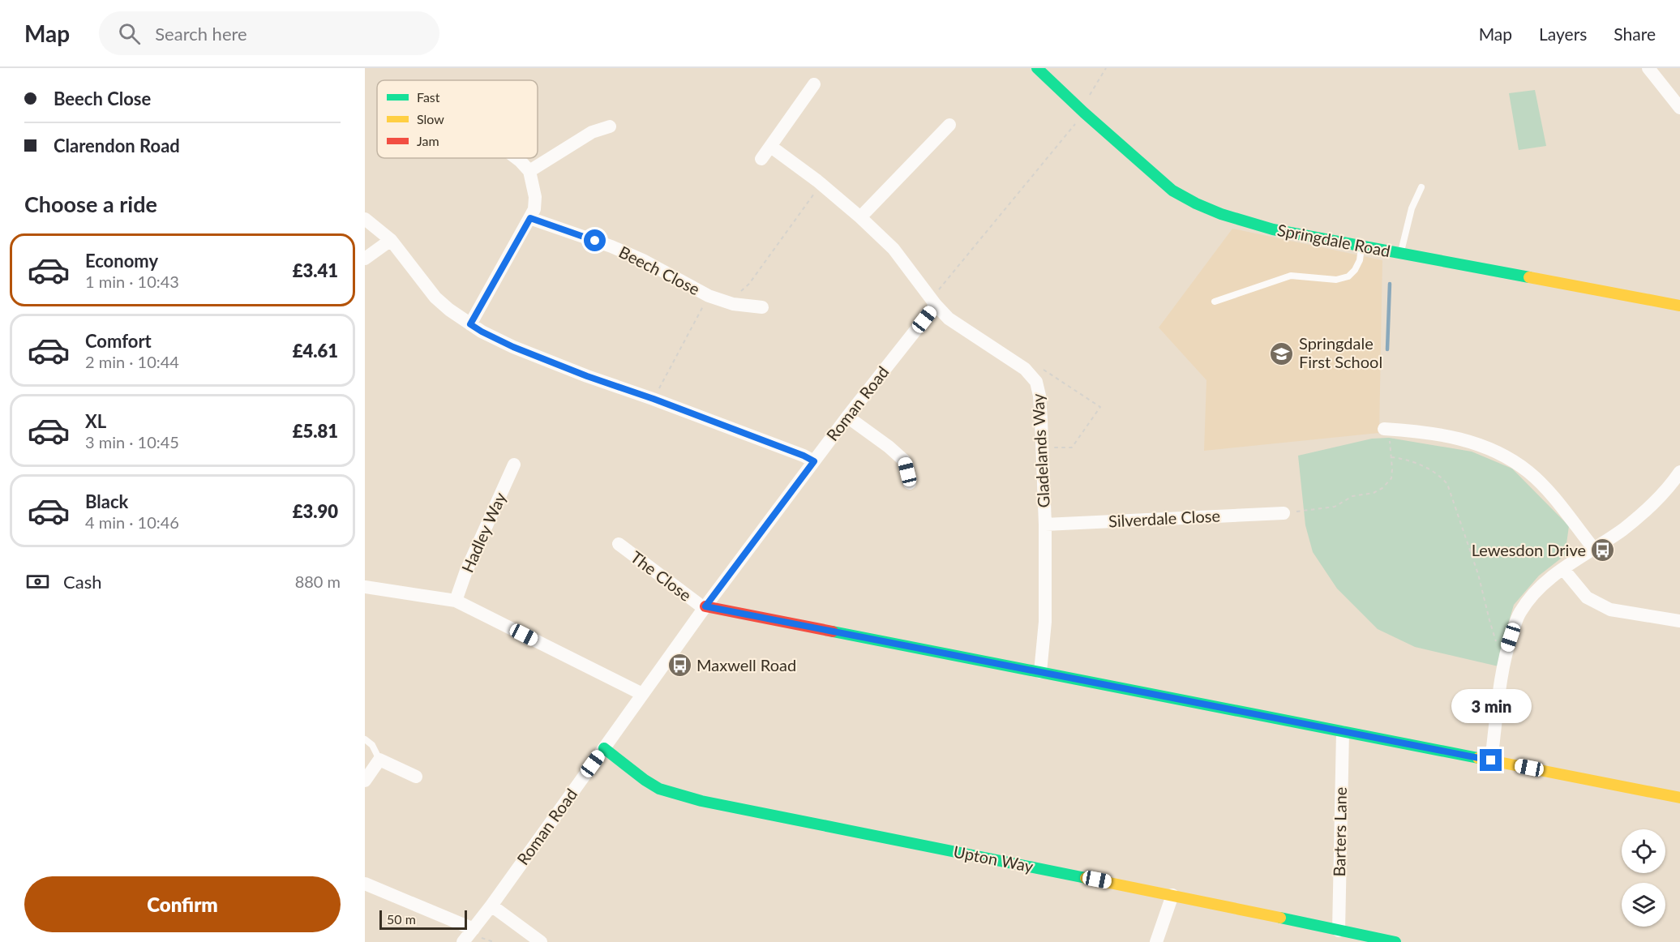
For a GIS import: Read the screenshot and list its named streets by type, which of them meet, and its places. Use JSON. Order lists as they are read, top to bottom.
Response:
{
  "streets": {
    "street": [
      "Springdale Road",
      "Beech Close",
      "Roman Road",
      "Gladelands Way",
      "Silverdale Close",
      "Hadley Way",
      "The Close",
      "Barters Lane",
      "Upton Way"
    ]
  },
  "crossings": [
    ["Roman Road", "Gladelands Way"],
    ["Roman Road", "The Close"],
    ["Roman Road", "Upton Way"],
    ["Gladelands Way", "Silverdale Close"],
    ["Barters Lane", "Upton Way"]
  ],
  "places": {
    "school or university": ["Springdale First School"],
    "bus stop": ["Lewesdon Drive", "Maxwell Road"]
  },
  "legend": ["Fast", "Slow", "Jam"],
  "scale_bar": "50 m",
  "page": {
    "header": "Map",
    "search": "Search here",
    "nav": ["Map", "Layers", "Share"],
    "banner": ["Beech Close", "Clarendon Road"],
    "heading": "Choose a ride",
    "list": [
      {
        "name": "Economy",
        "note": "1 min · 10:43",
        "value": "£3.41"
      },
      {
        "name": "Comfort",
        "note": "2 min · 10:44",
        "value": "£4.61"
      },
      {
        "name": "XL",
        "note": "3 min · 10:45",
        "value": "£5.81"
      },
      {
        "name": "Black",
        "note": "4 min · 10:46",
        "value": "£3.90"
      }
    ],
    "pay": ["Cash", "880 m"],
    "bubble": "3 min",
    "buttons": "Confirm",
    "scale": "50 m"
  }
}
